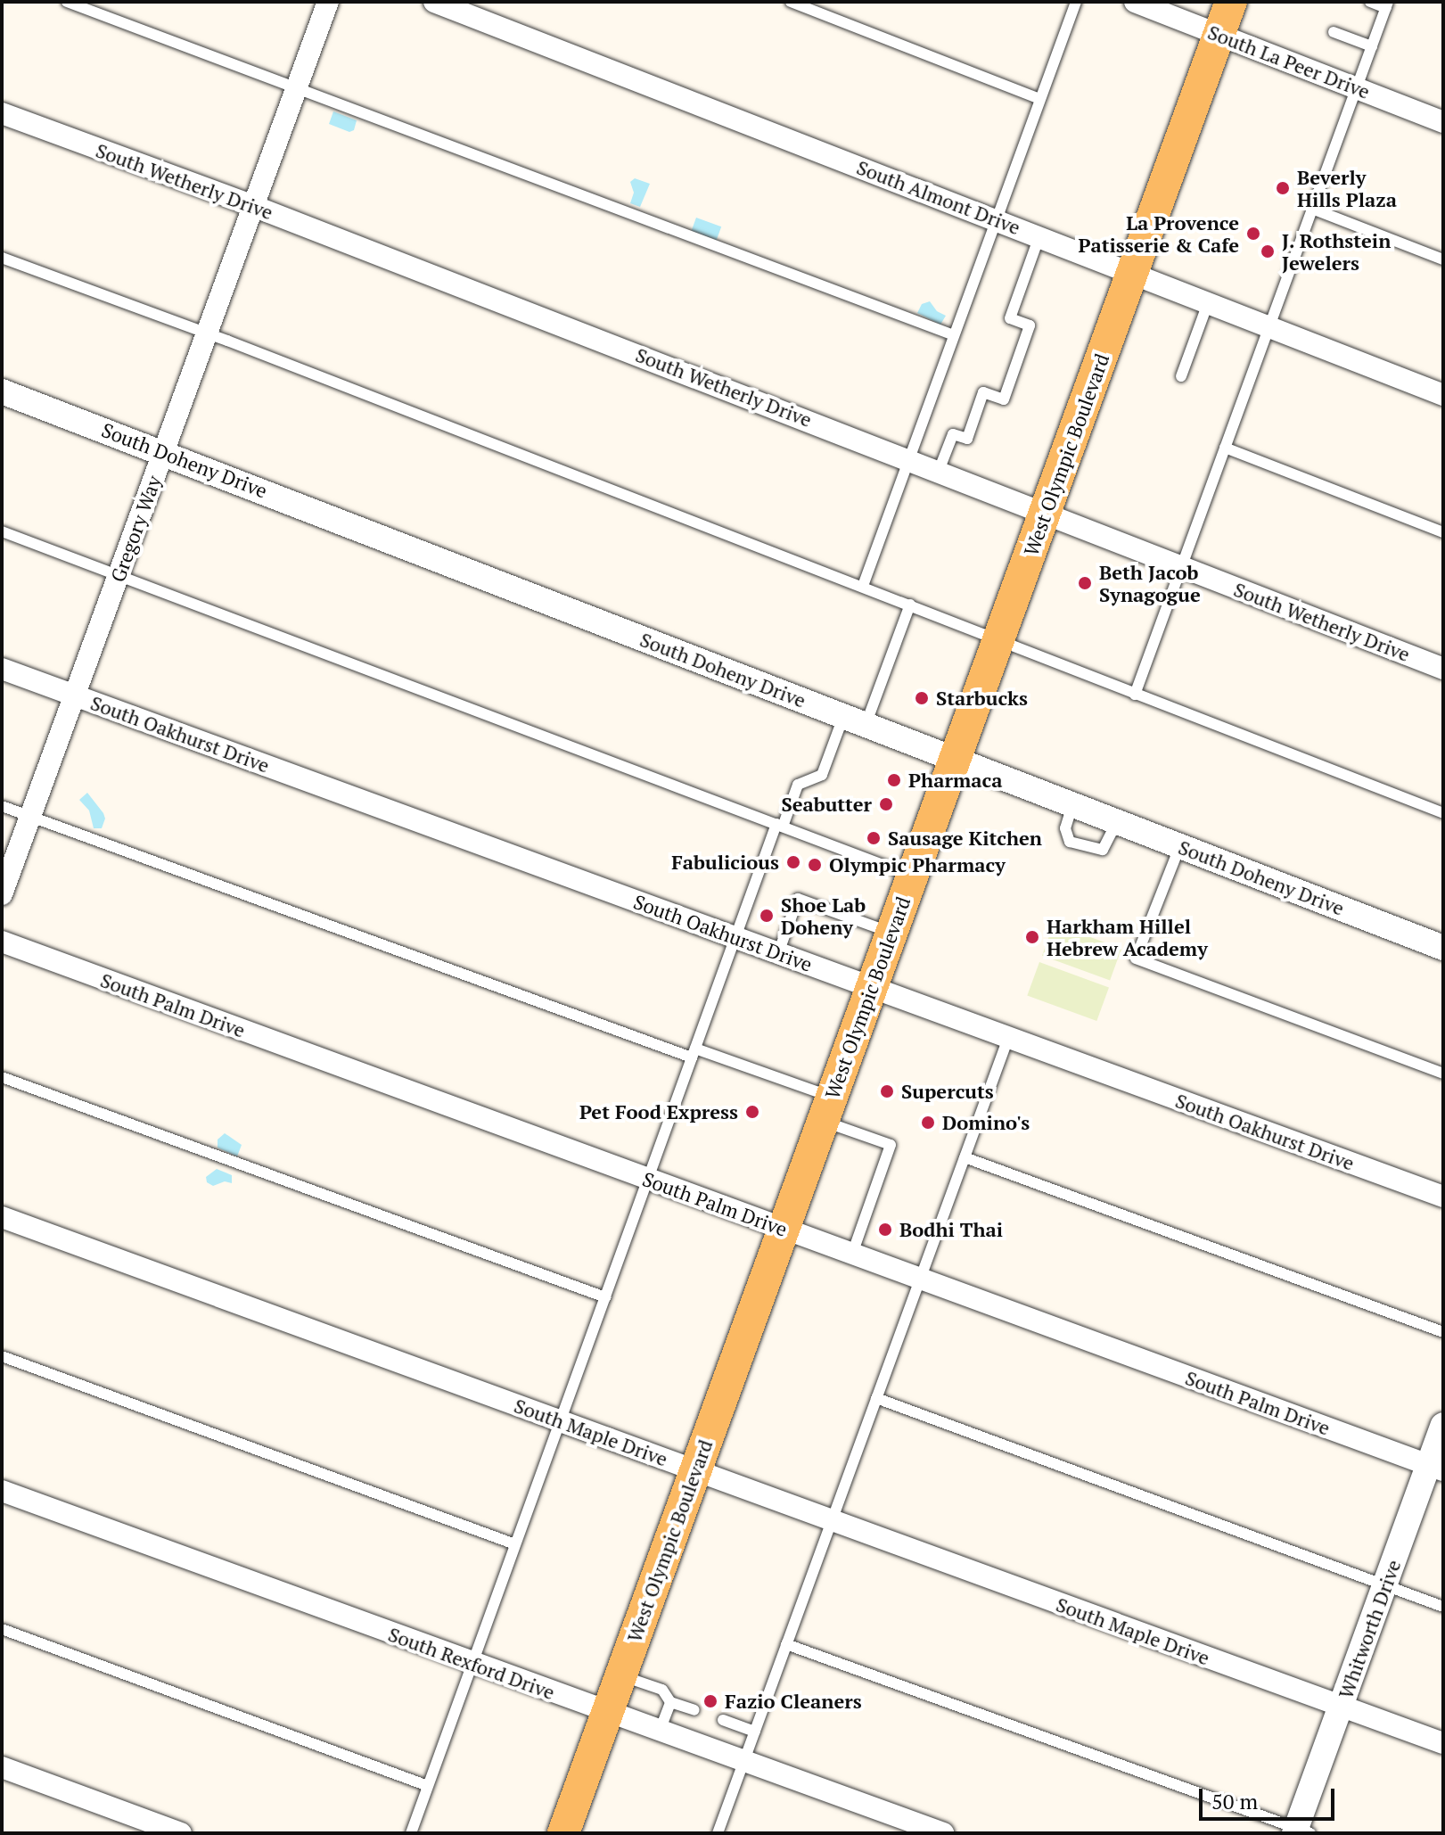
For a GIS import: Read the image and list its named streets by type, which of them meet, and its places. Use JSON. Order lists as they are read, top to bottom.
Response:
{
  "streets": {
    "main road": ["West Olympic Boulevard"],
    "street": [
      "South La Peer Drive",
      "South Wetherly Drive",
      "South Almont Drive",
      "South Doheny Drive",
      "Gregory Way",
      "South Oakhurst Drive",
      "South Palm Drive",
      "South Maple Drive",
      "Whitworth Drive",
      "South Rexford Drive"
    ]
  },
  "crossings": [
    ["South La Peer Drive", "West Olympic Boulevard"],
    ["South Wetherly Drive", "West Olympic Boulevard"],
    ["South Wetherly Drive", "Gregory Way"],
    ["South Almont Drive", "West Olympic Boulevard"],
    ["West Olympic Boulevard", "South Doheny Drive"],
    ["West Olympic Boulevard", "South Oakhurst Drive"],
    ["West Olympic Boulevard", "South Palm Drive"],
    ["West Olympic Boulevard", "South Maple Drive"],
    ["West Olympic Boulevard", "South Rexford Drive"],
    ["South Doheny Drive", "Gregory Way"],
    ["Gregory Way", "South Oakhurst Drive"],
    ["South Palm Drive", "Whitworth Drive"],
    ["South Maple Drive", "Whitworth Drive"]
  ],
  "places": [
    "Beverly Hills Plaza",
    "La Provence Patisserie & Cafe",
    "J. Rothstein Jewelers",
    "Beth Jacob Synagogue",
    "Starbucks",
    "Pharmaca",
    "Seabutter",
    "Sausage Kitchen",
    "Fabulicious",
    "Olympic Pharmacy",
    "Shoe Lab Doheny",
    "Harkham Hillel Hebrew Academy",
    "Supercuts",
    "Pet Food Express",
    "Domino's",
    "Bodhi Thai",
    "Fazio Cleaners"
  ],
  "scale_bar": "50 m"
}
